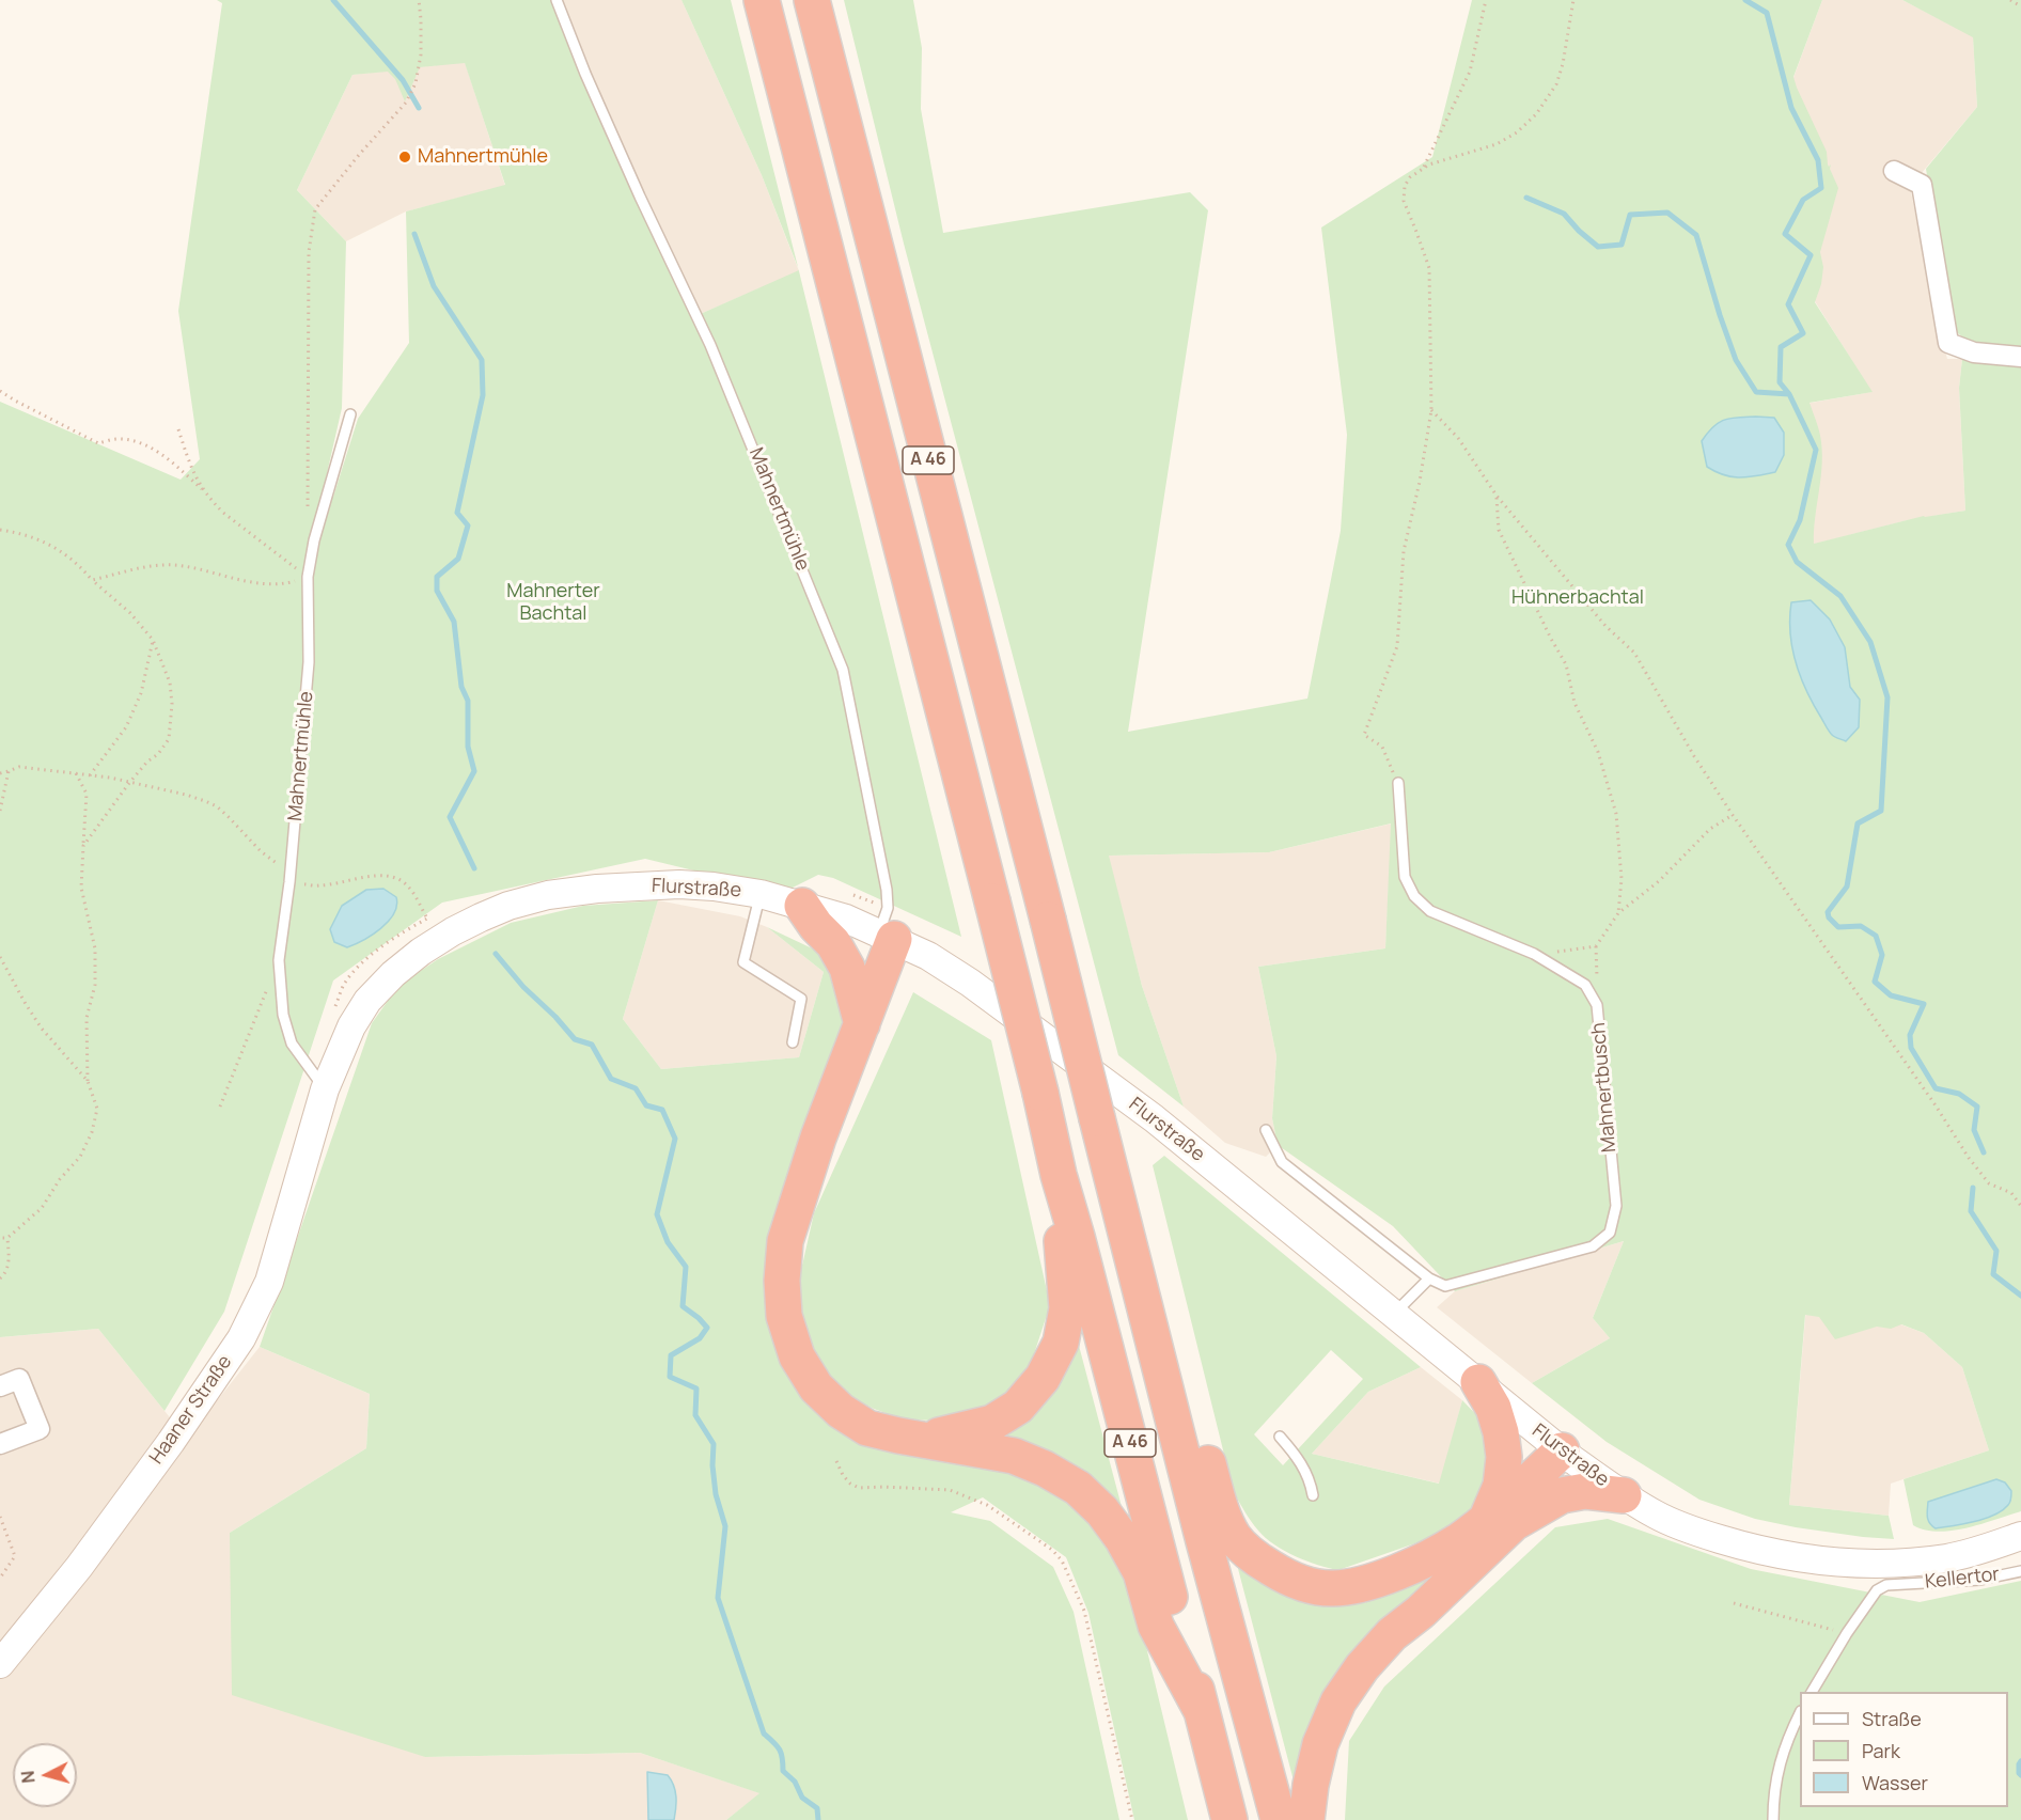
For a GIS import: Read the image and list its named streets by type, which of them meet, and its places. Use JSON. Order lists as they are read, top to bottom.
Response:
{
  "streets": {
    "highway": ["A 46"],
    "main road": ["Flurstraße", "Haaner Straße"],
    "lane": ["Mahnertmühle", "Mahnertbusch", "Kellertor"]
  },
  "crossings": [
    ["Mahnertmühle", "Flurstraße"],
    ["Flurstraße", "Haaner Straße"]
  ],
  "parks": ["Mahnerter Bachtal", "Hühnerbachtal"],
  "places": ["Mahnertmühle"],
  "legend": ["Straße", "Park", "Wasser"],
  "north": "left"
}
